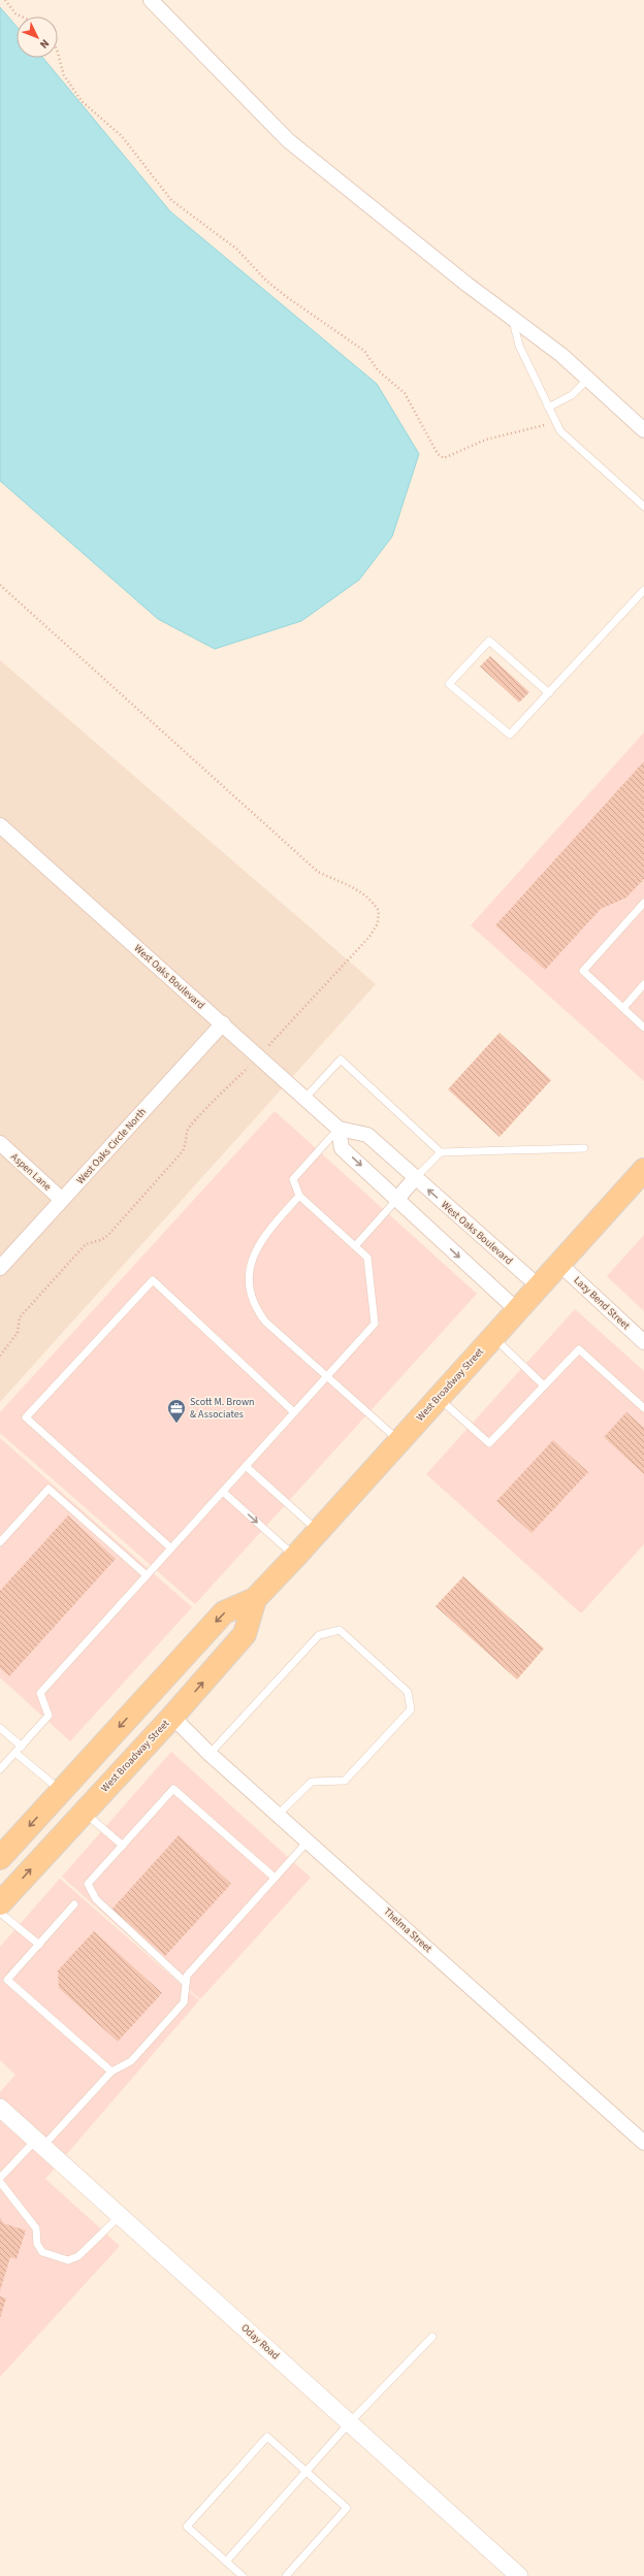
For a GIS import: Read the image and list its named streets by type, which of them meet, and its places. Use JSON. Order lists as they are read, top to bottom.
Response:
{
  "streets": {
    "main road": ["West Broadway Street"],
    "street": [
      "West Oaks Boulevard",
      "West Oaks Circle North",
      "Aspen Lane",
      "Lazy Bend Street",
      "Thelma Street",
      "Oday Road"
    ]
  },
  "crossings": [
    ["West Oaks Boulevard", "West Oaks Circle North"],
    ["West Oaks Boulevard", "West Broadway Street"],
    ["West Oaks Circle North", "Aspen Lane"],
    ["Lazy Bend Street", "West Broadway Street"],
    ["West Broadway Street", "Thelma Street"]
  ],
  "places": {
    "office": ["Scott M. Brown & Associates"]
  },
  "north": "bottom right"
}
